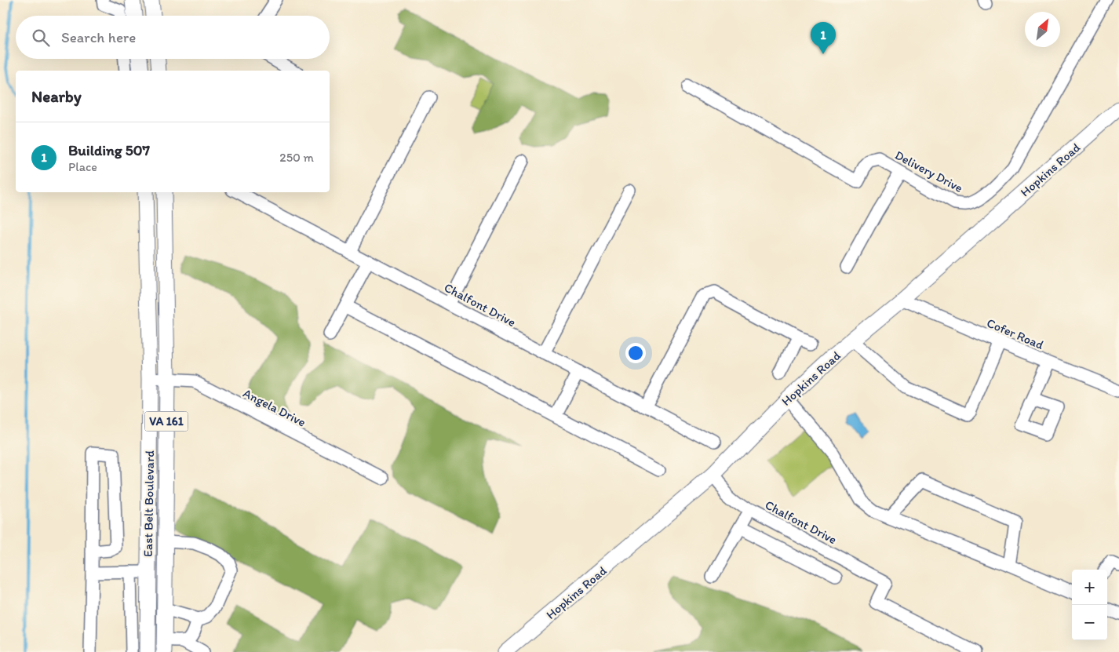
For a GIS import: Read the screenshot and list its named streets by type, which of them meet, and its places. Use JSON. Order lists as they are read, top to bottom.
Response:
{
  "streets": {
    "main road": ["Hopkins Road", "VA 161", "East Belt Boulevard"],
    "street": [
      "Delivery Drive",
      "Chalfont Drive",
      "Cofer Road",
      "Angela Drive"
    ]
  },
  "crossings": [
    ["Hopkins Road", "Chalfont Drive"],
    ["Hopkins Road", "Cofer Road"],
    ["Angela Drive", "East Belt Boulevard"]
  ],
  "north": "top right",
  "page": {
    "search": "Search here",
    "pins": "1",
    "heading": "Nearby",
    "list": [
      {
        "mark": "1",
        "name": "Building 507",
        "note": "Place",
        "value": "250 m"
      }
    ],
    "map_buttons": ["+", "−"]
  }
}
